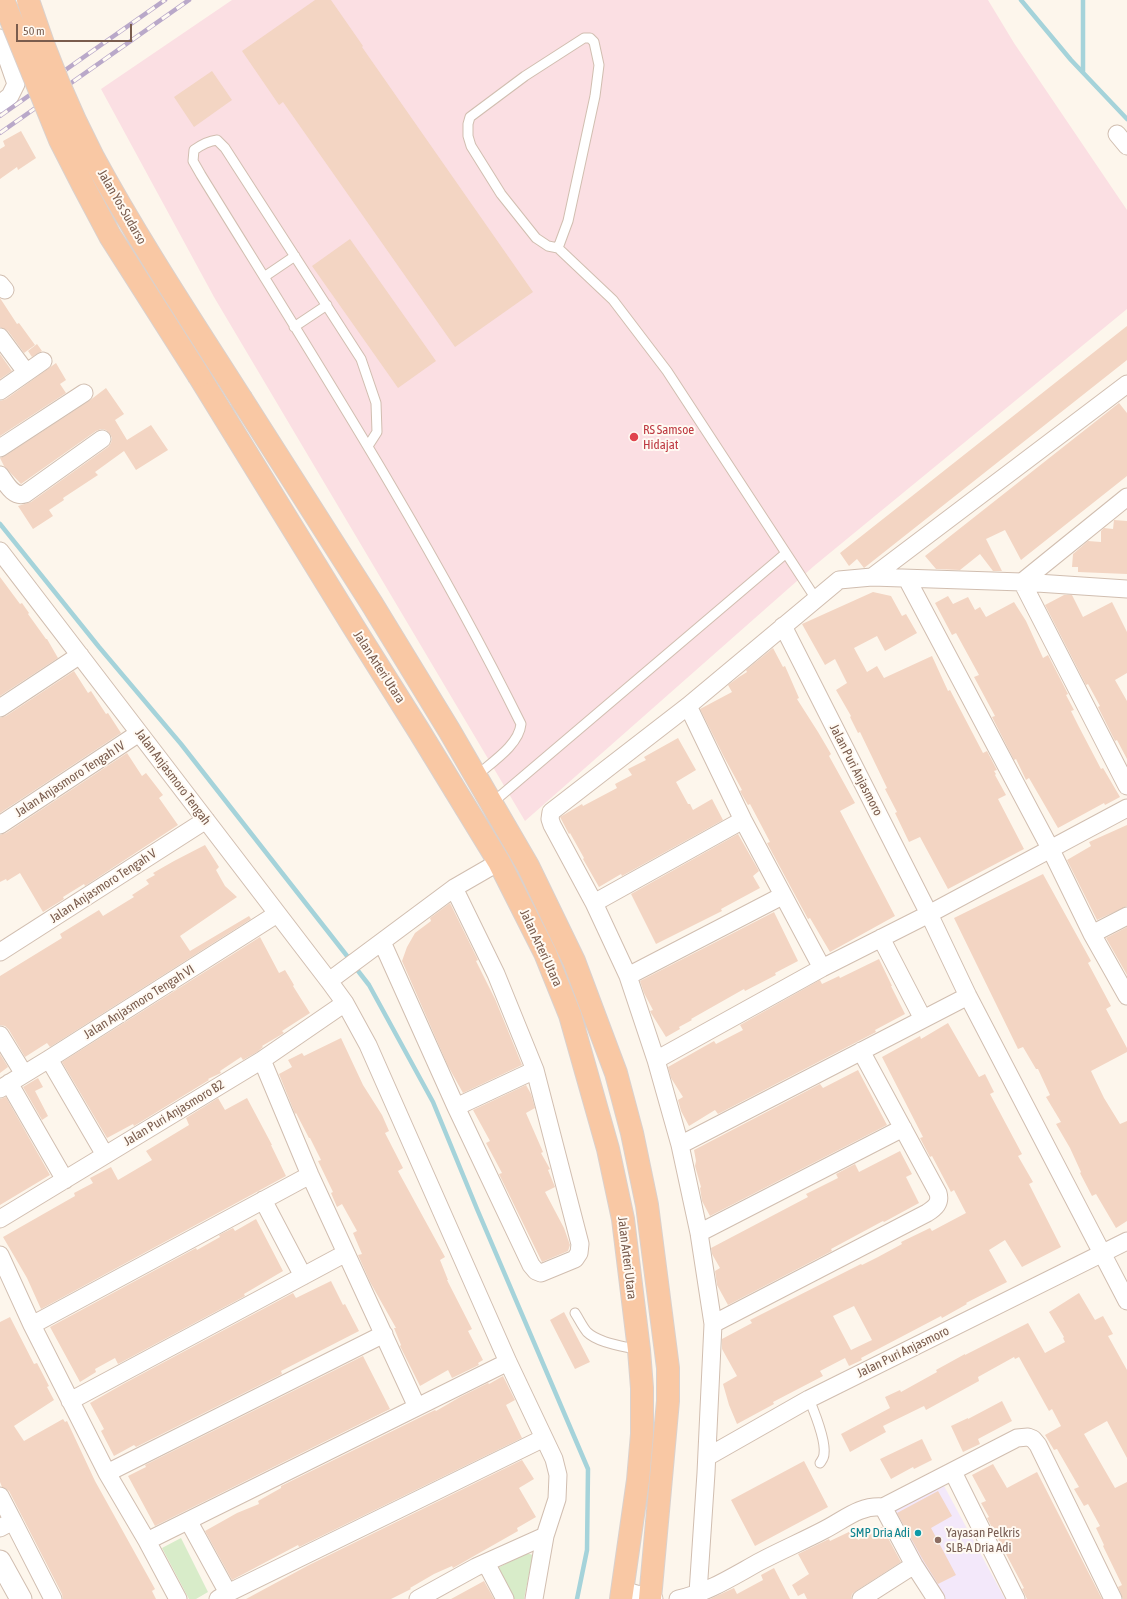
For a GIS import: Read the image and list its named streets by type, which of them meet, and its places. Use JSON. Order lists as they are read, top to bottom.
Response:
{
  "streets": {
    "highway": ["Jalan Yos Sudarso", "Jalan Arteri Utara"],
    "street": [
      "Jalan Puri Anjasmoro",
      "Jalan Anjasmoro Tengah",
      "Jalan Anjasmoro Tengah IV",
      "Jalan Anjasmoro Tengah V",
      "Jalan Anjasmoro Tengah VI",
      "Jalan Puri Anjasmoro B2"
    ]
  },
  "crossings": [
    ["Jalan Yos Sudarso", "Jalan Arteri Utara"],
    ["Jalan Anjasmoro Tengah", "Jalan Anjasmoro Tengah IV"],
    ["Jalan Anjasmoro Tengah", "Jalan Anjasmoro Tengah V"],
    ["Jalan Anjasmoro Tengah", "Jalan Anjasmoro Tengah VI"],
    ["Jalan Anjasmoro Tengah", "Jalan Puri Anjasmoro B2"]
  ],
  "places": ["RS Samsoe Hidajat", "SMP Dria Adi", "Yayasan Pelkris SLB-A Dria Adi"],
  "scale_bar": "50 m"
}
